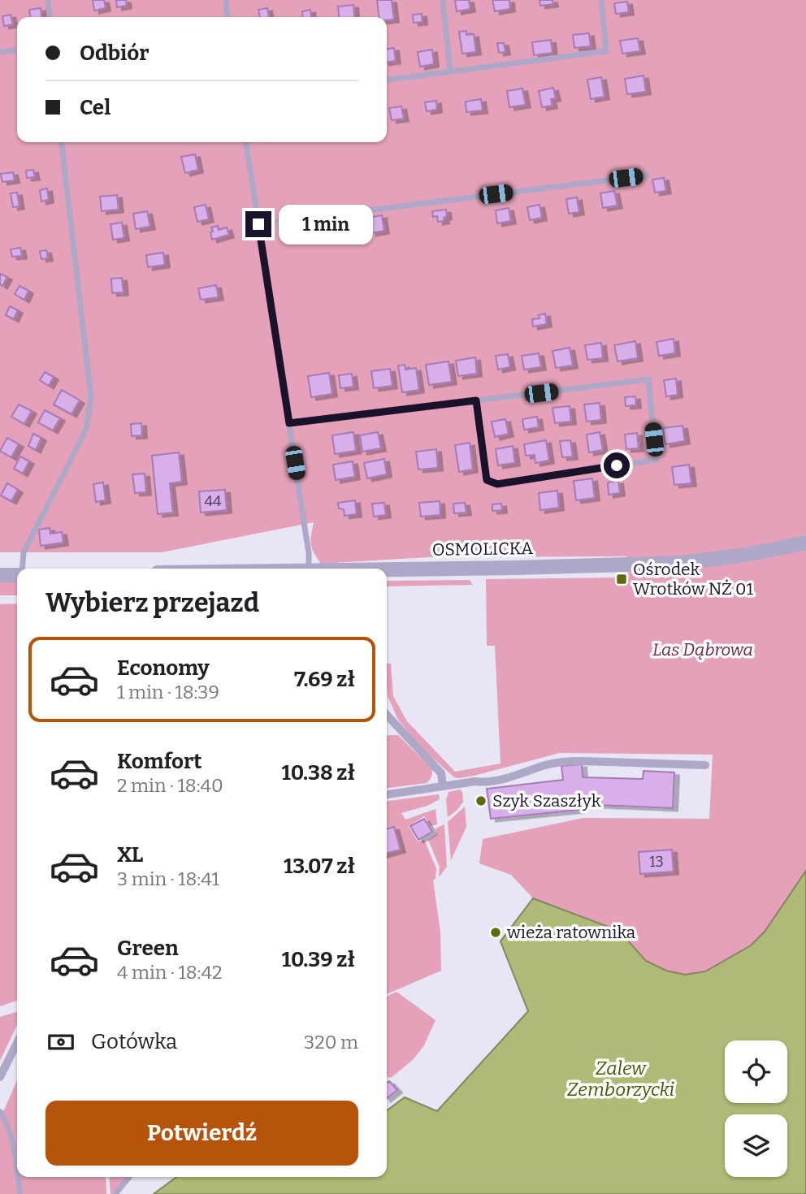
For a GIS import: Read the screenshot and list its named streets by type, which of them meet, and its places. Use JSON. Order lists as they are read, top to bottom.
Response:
{
  "streets": {
    "street": ["OSMOLICKA"]
  },
  "water": ["Zalew Zemborzycki"],
  "parks": ["Las Dąbrowa"],
  "places": {
    "transit": ["Ośrodek Wrotków NŻ 01"],
    "other": ["Szyk Szaszłyk", "wieża ratownika"]
  },
  "house_numbers": ["44", "13"],
  "page": {
    "banner": ["Odbiór", "Cel"],
    "bubble": "1 min",
    "heading": "Wybierz przejazd",
    "list": [
      {
        "name": "Economy",
        "note": "1 min · 18:39",
        "value": "7.69 zł"
      },
      {
        "name": "Komfort",
        "note": "2 min · 18:40",
        "value": "10.38 zł"
      },
      {
        "name": "XL",
        "note": "3 min · 18:41",
        "value": "13.07 zł"
      },
      {
        "name": "Green",
        "note": "4 min · 18:42",
        "value": "10.39 zł"
      }
    ],
    "pay": ["Gotówka", "320 m"],
    "buttons": "Potwierdź"
  }
}
